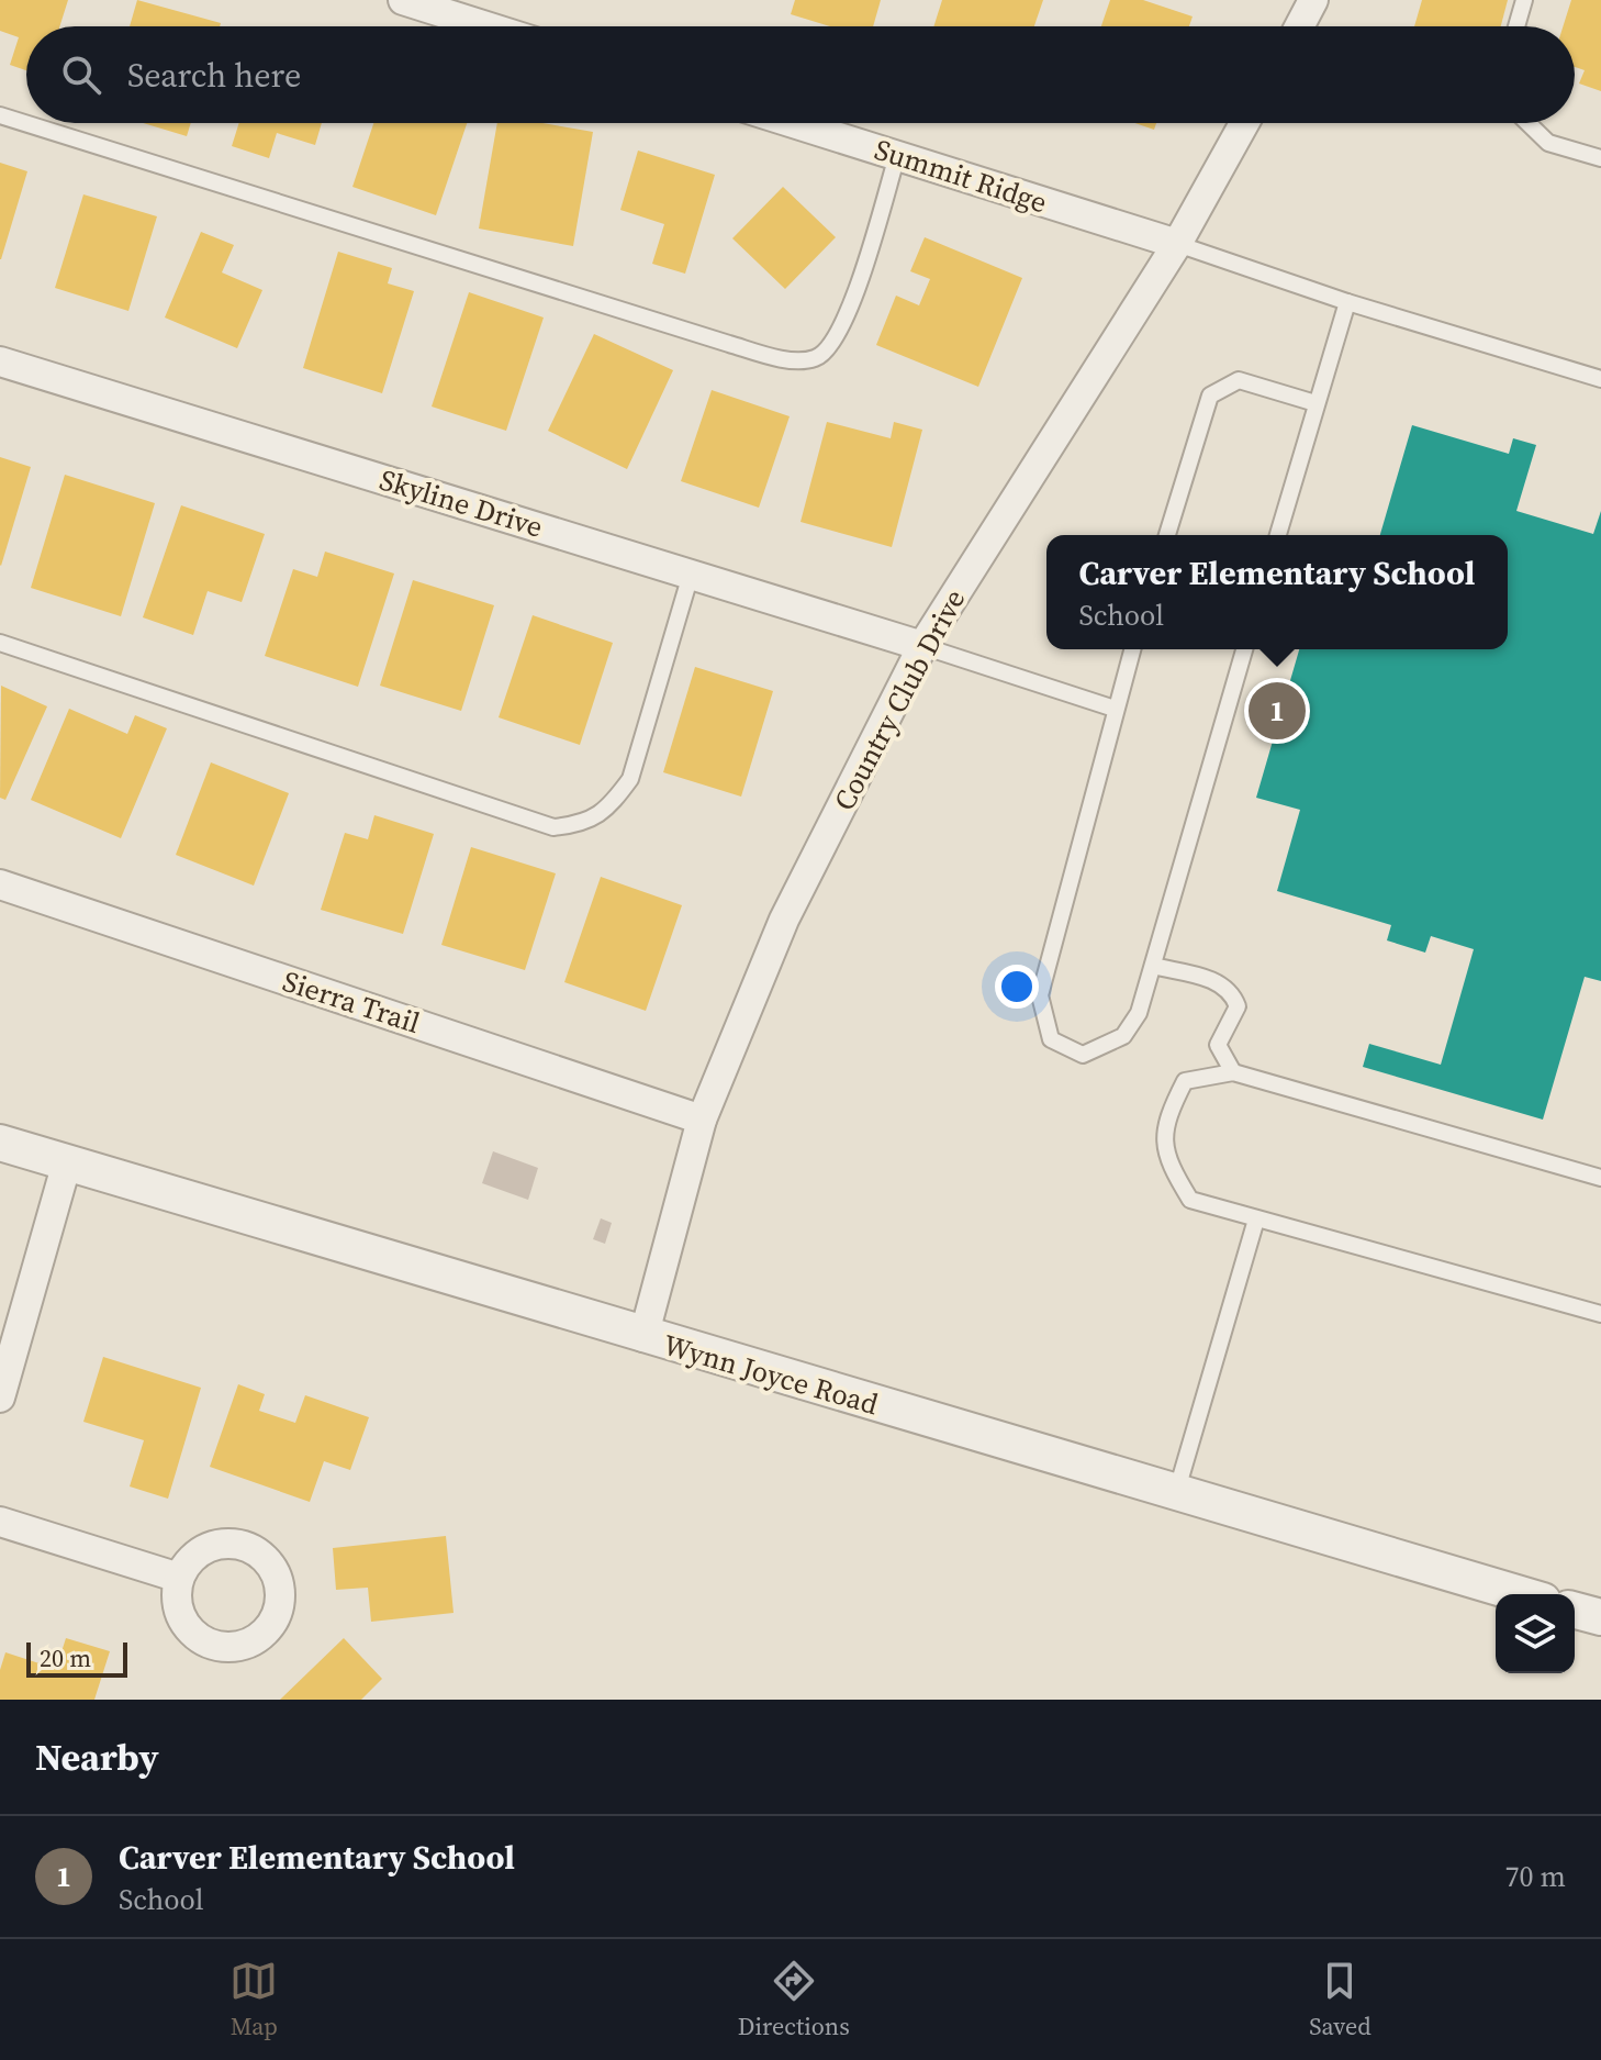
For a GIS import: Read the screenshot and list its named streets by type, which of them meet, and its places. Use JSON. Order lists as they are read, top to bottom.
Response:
{
  "streets": {
    "street": [
      "Summit Ridge",
      "Skyline Drive",
      "Country Club Drive",
      "Sierra Trail",
      "Wynn Joyce Road"
    ]
  },
  "crossings": [
    ["Summit Ridge", "Country Club Drive"],
    ["Skyline Drive", "Country Club Drive"],
    ["Country Club Drive", "Sierra Trail"],
    ["Country Club Drive", "Wynn Joyce Road"]
  ],
  "scale_bar": "20 m",
  "page": {
    "search": "Search here",
    "popup": ["Carver Elementary School", "School"],
    "pins": "1",
    "scale": "20 m",
    "heading": "Nearby",
    "list": [
      {
        "mark": "1",
        "name": "Carver Elementary School",
        "note": "School",
        "value": "70 m"
      }
    ],
    "nav": ["Map", "Directions", "Saved"]
  }
}
